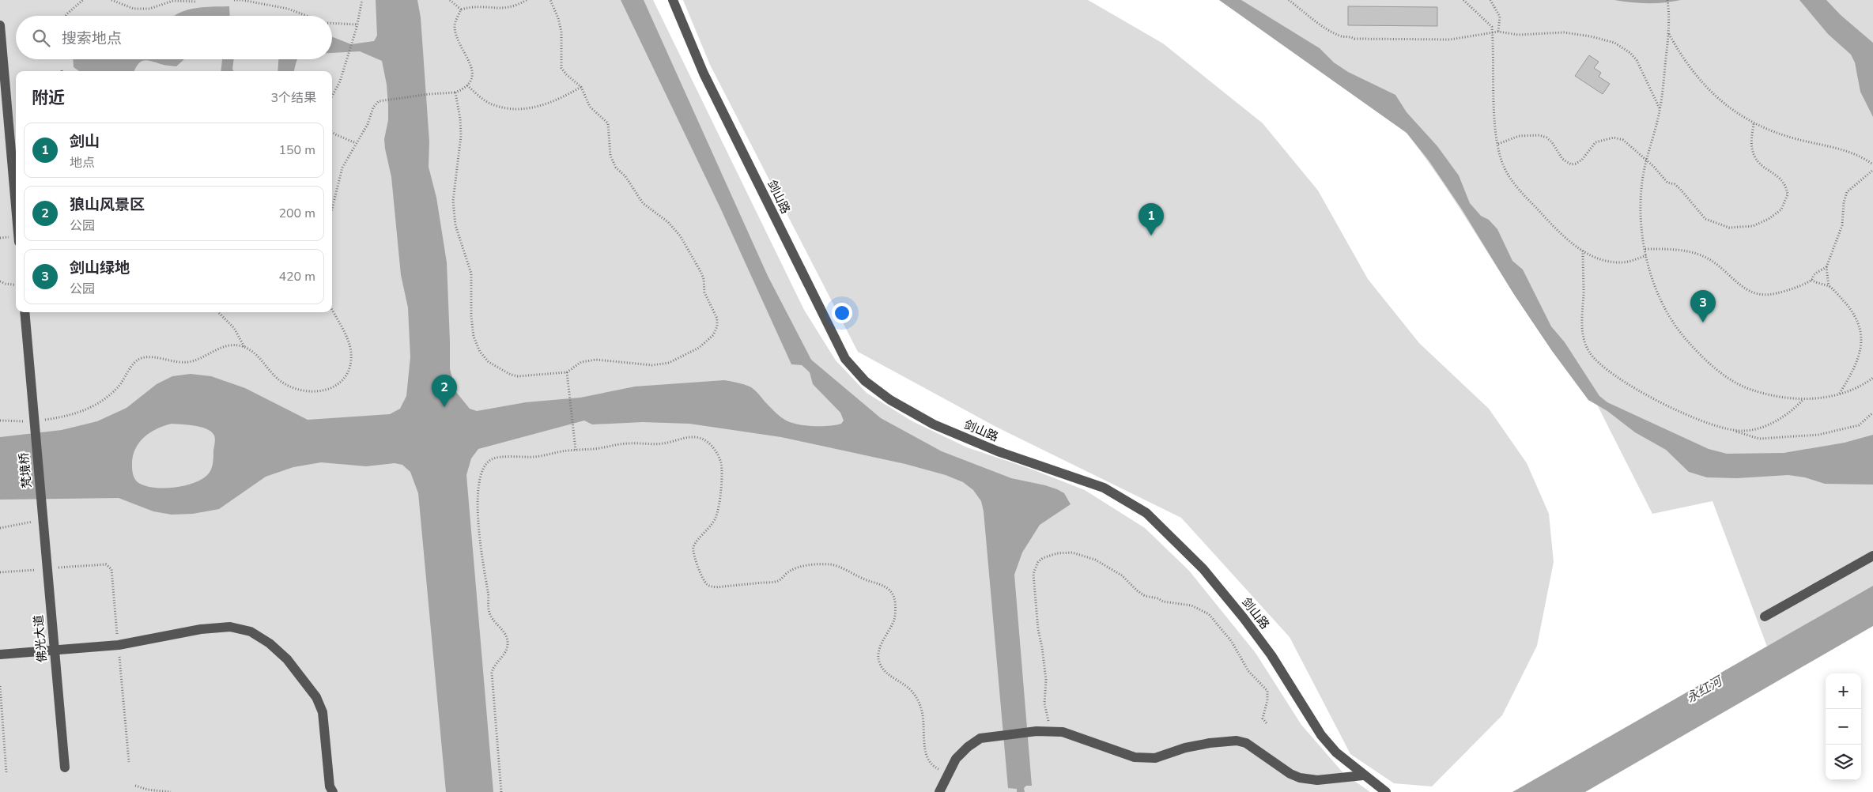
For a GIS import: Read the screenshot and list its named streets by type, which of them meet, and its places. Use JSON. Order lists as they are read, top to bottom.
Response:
{
  "streets": {
    "street": ["剑山路", "梵境桥", "佛光大道"]
  },
  "crossings": [
    ["梵境桥", "佛光大道"]
  ],
  "water": ["永红河"],
  "page": {
    "search": "搜索地点",
    "heading": ["附近", "3个结果"],
    "list": [
      {
        "mark": "1",
        "name": "剑山",
        "note": "地点",
        "value": "150 m"
      },
      {
        "mark": "2",
        "name": "狼山风景区",
        "note": "公园",
        "value": "200 m"
      },
      {
        "mark": "3",
        "name": "剑山绿地",
        "note": "公园",
        "value": "420 m"
      }
    ],
    "pins": ["1", "3", "2"],
    "map_buttons": ["+", "−"]
  }
}
